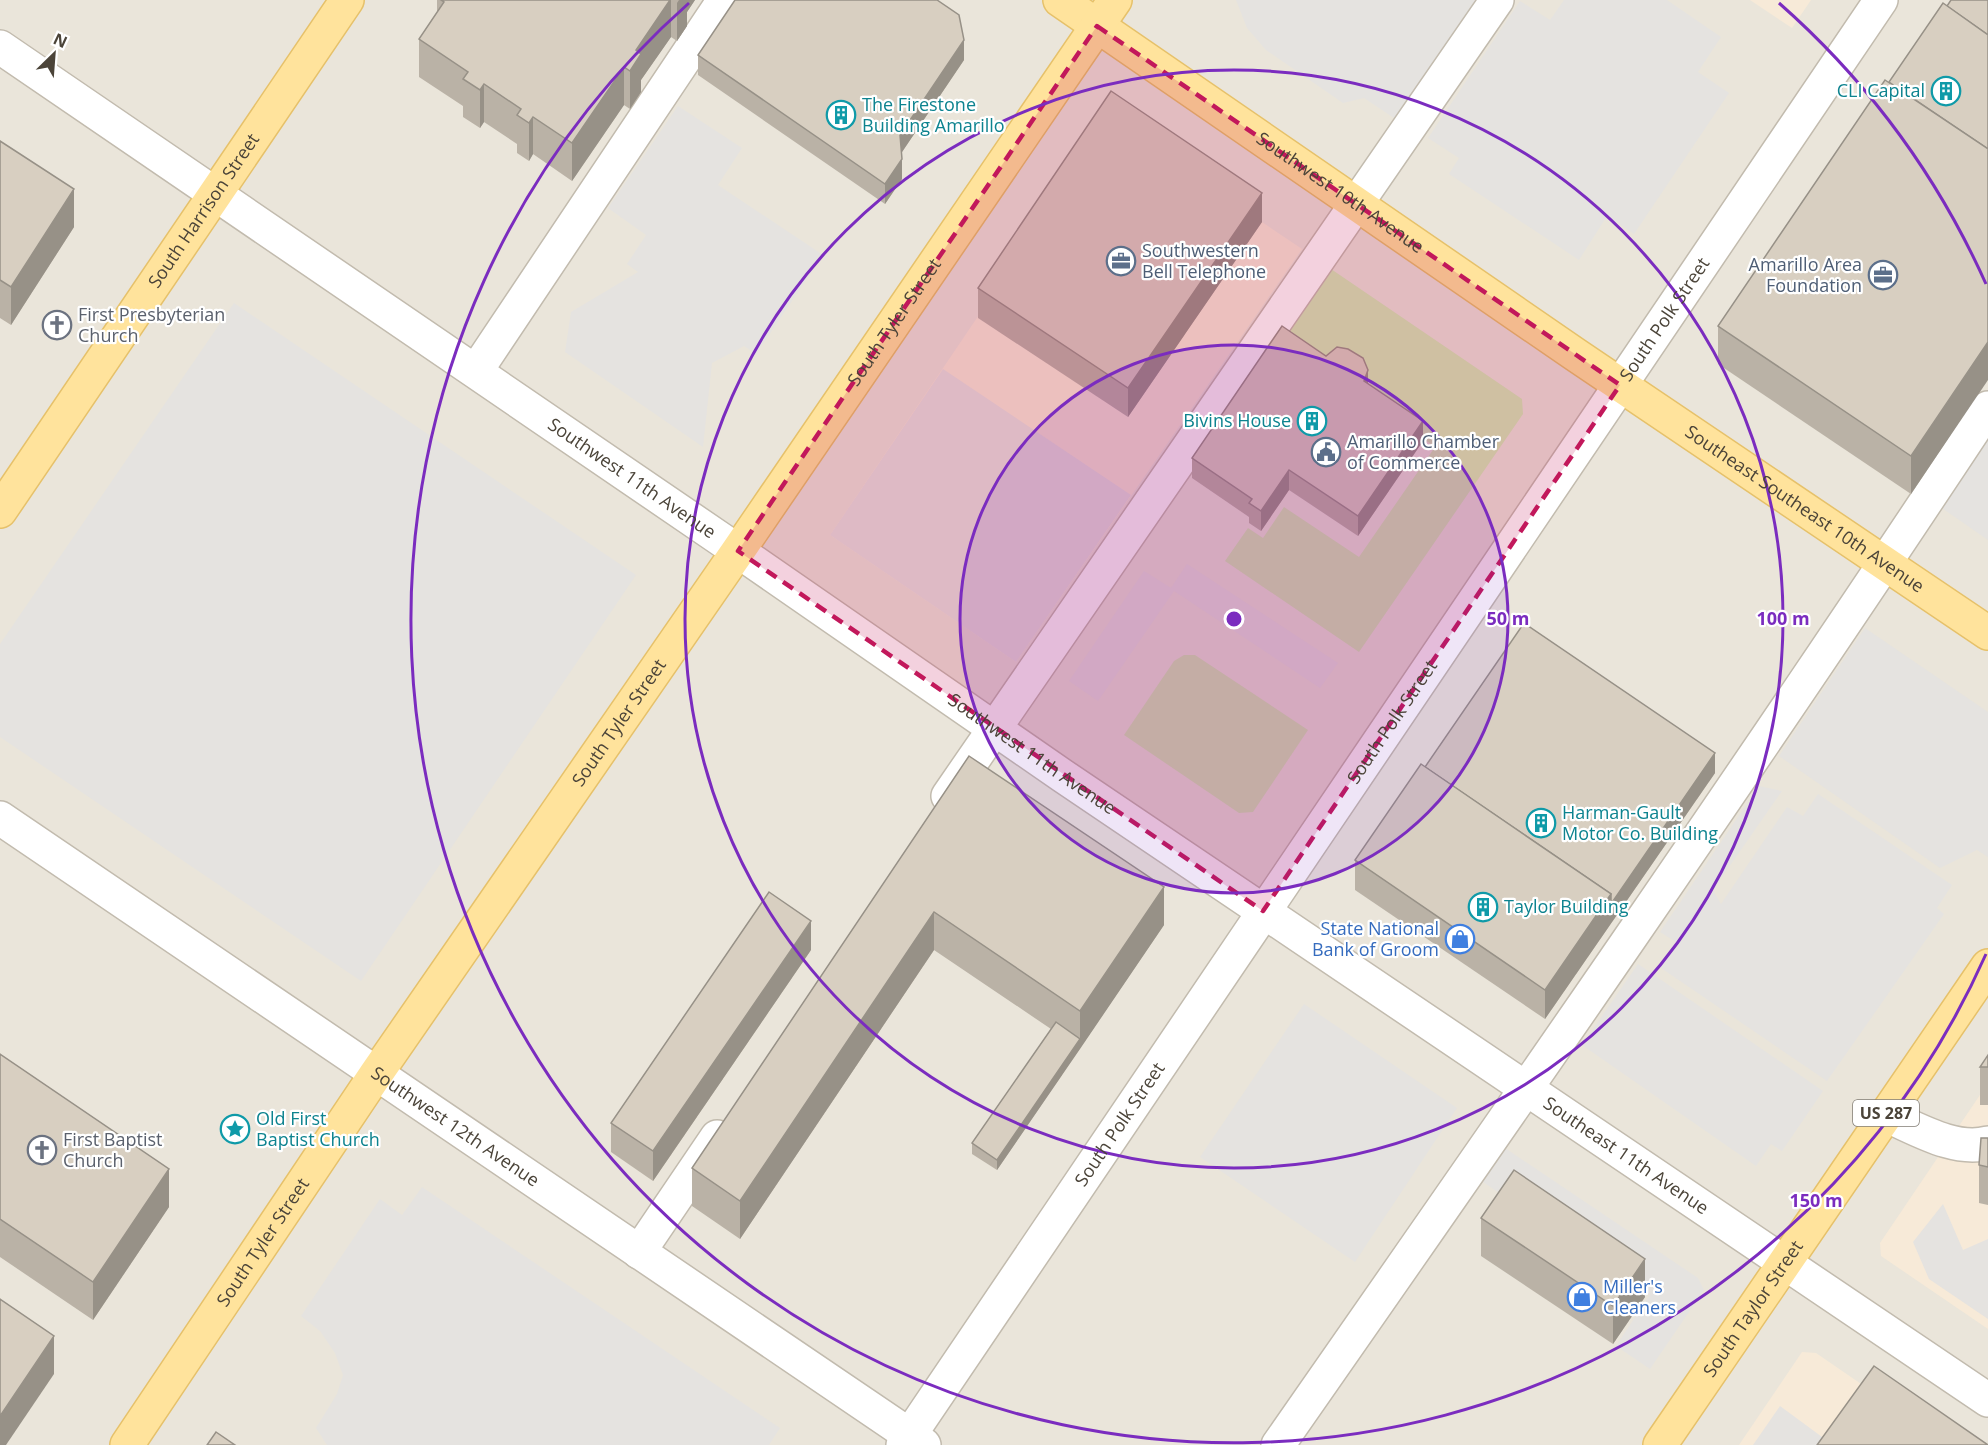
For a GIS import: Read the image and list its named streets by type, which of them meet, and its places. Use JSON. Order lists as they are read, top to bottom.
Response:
{
  "streets": {
    "main road": [
      "Southwest 10th Avenue",
      "South Harrison Street",
      "South Tyler Street",
      "Southeast Southeast 10th Avenue",
      "US 287",
      "South Taylor Street"
    ],
    "street": [
      "South Polk Street",
      "Southwest 11th Avenue",
      "Southwest 12th Avenue",
      "Southeast 11th Avenue"
    ]
  },
  "crossings": [
    ["Southwest 10th Avenue", "South Polk Street"],
    ["Southwest 10th Avenue", "South Tyler Street"],
    ["Southwest 10th Avenue", "Southeast Southeast 10th Avenue"],
    ["South Harrison Street", "Southwest 11th Avenue"],
    ["South Polk Street", "Southwest 11th Avenue"],
    ["South Polk Street", "Southeast Southeast 10th Avenue"],
    ["South Polk Street", "Southwest 12th Avenue"],
    ["South Polk Street", "Southeast 11th Avenue"],
    ["South Tyler Street", "Southwest 11th Avenue"],
    ["South Tyler Street", "Southwest 12th Avenue"],
    ["Southwest 11th Avenue", "Southeast 11th Avenue"],
    ["Southeast 11th Avenue", "South Taylor Street"]
  ],
  "places": {
    "building": [
      "CLI Capital",
      "The Firestone Building Amarillo",
      "Bivins House",
      "Harman-Gault Motor Co. Building",
      "Taylor Building"
    ],
    "office": ["Southwestern Bell Telephone", "Amarillo Area Foundation"],
    "church": ["First Presbyterian Church", "First Baptist Church"],
    "public building": ["Amarillo Chamber of Commerce"],
    "shop": ["State National Bank of Groom", "Miller's Cleaners"],
    "place": ["Old First Baptist Church"]
  },
  "north": "top right",
  "rings": ["50 m", "100 m", "150 m"]
}
